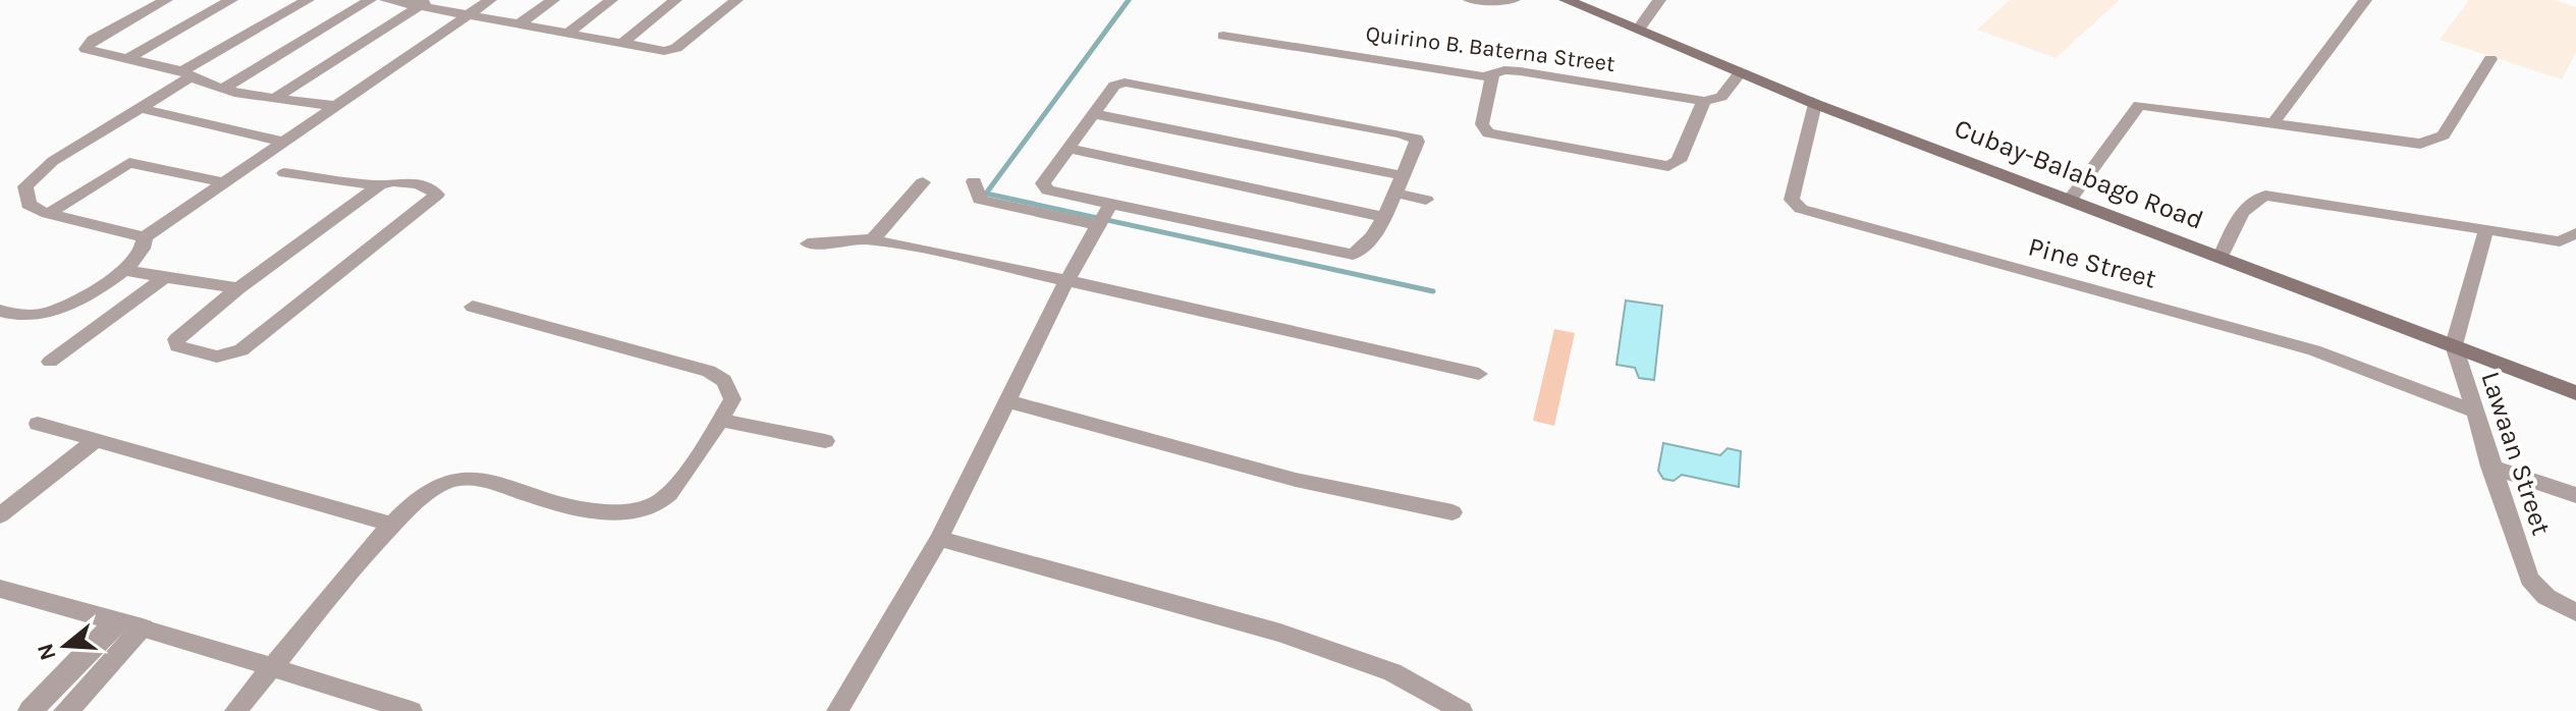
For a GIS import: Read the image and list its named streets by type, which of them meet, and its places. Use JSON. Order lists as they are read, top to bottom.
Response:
{
  "streets": {
    "main road": ["Cubay-Balabago Road"],
    "street": ["Quirino B. Baterna Street", "Pine Street", "Lawaan Street"]
  },
  "crossings": [
    ["Cubay-Balabago Road", "Pine Street"],
    ["Cubay-Balabago Road", "Lawaan Street"],
    ["Pine Street", "Lawaan Street"]
  ],
  "north": "left"
}
